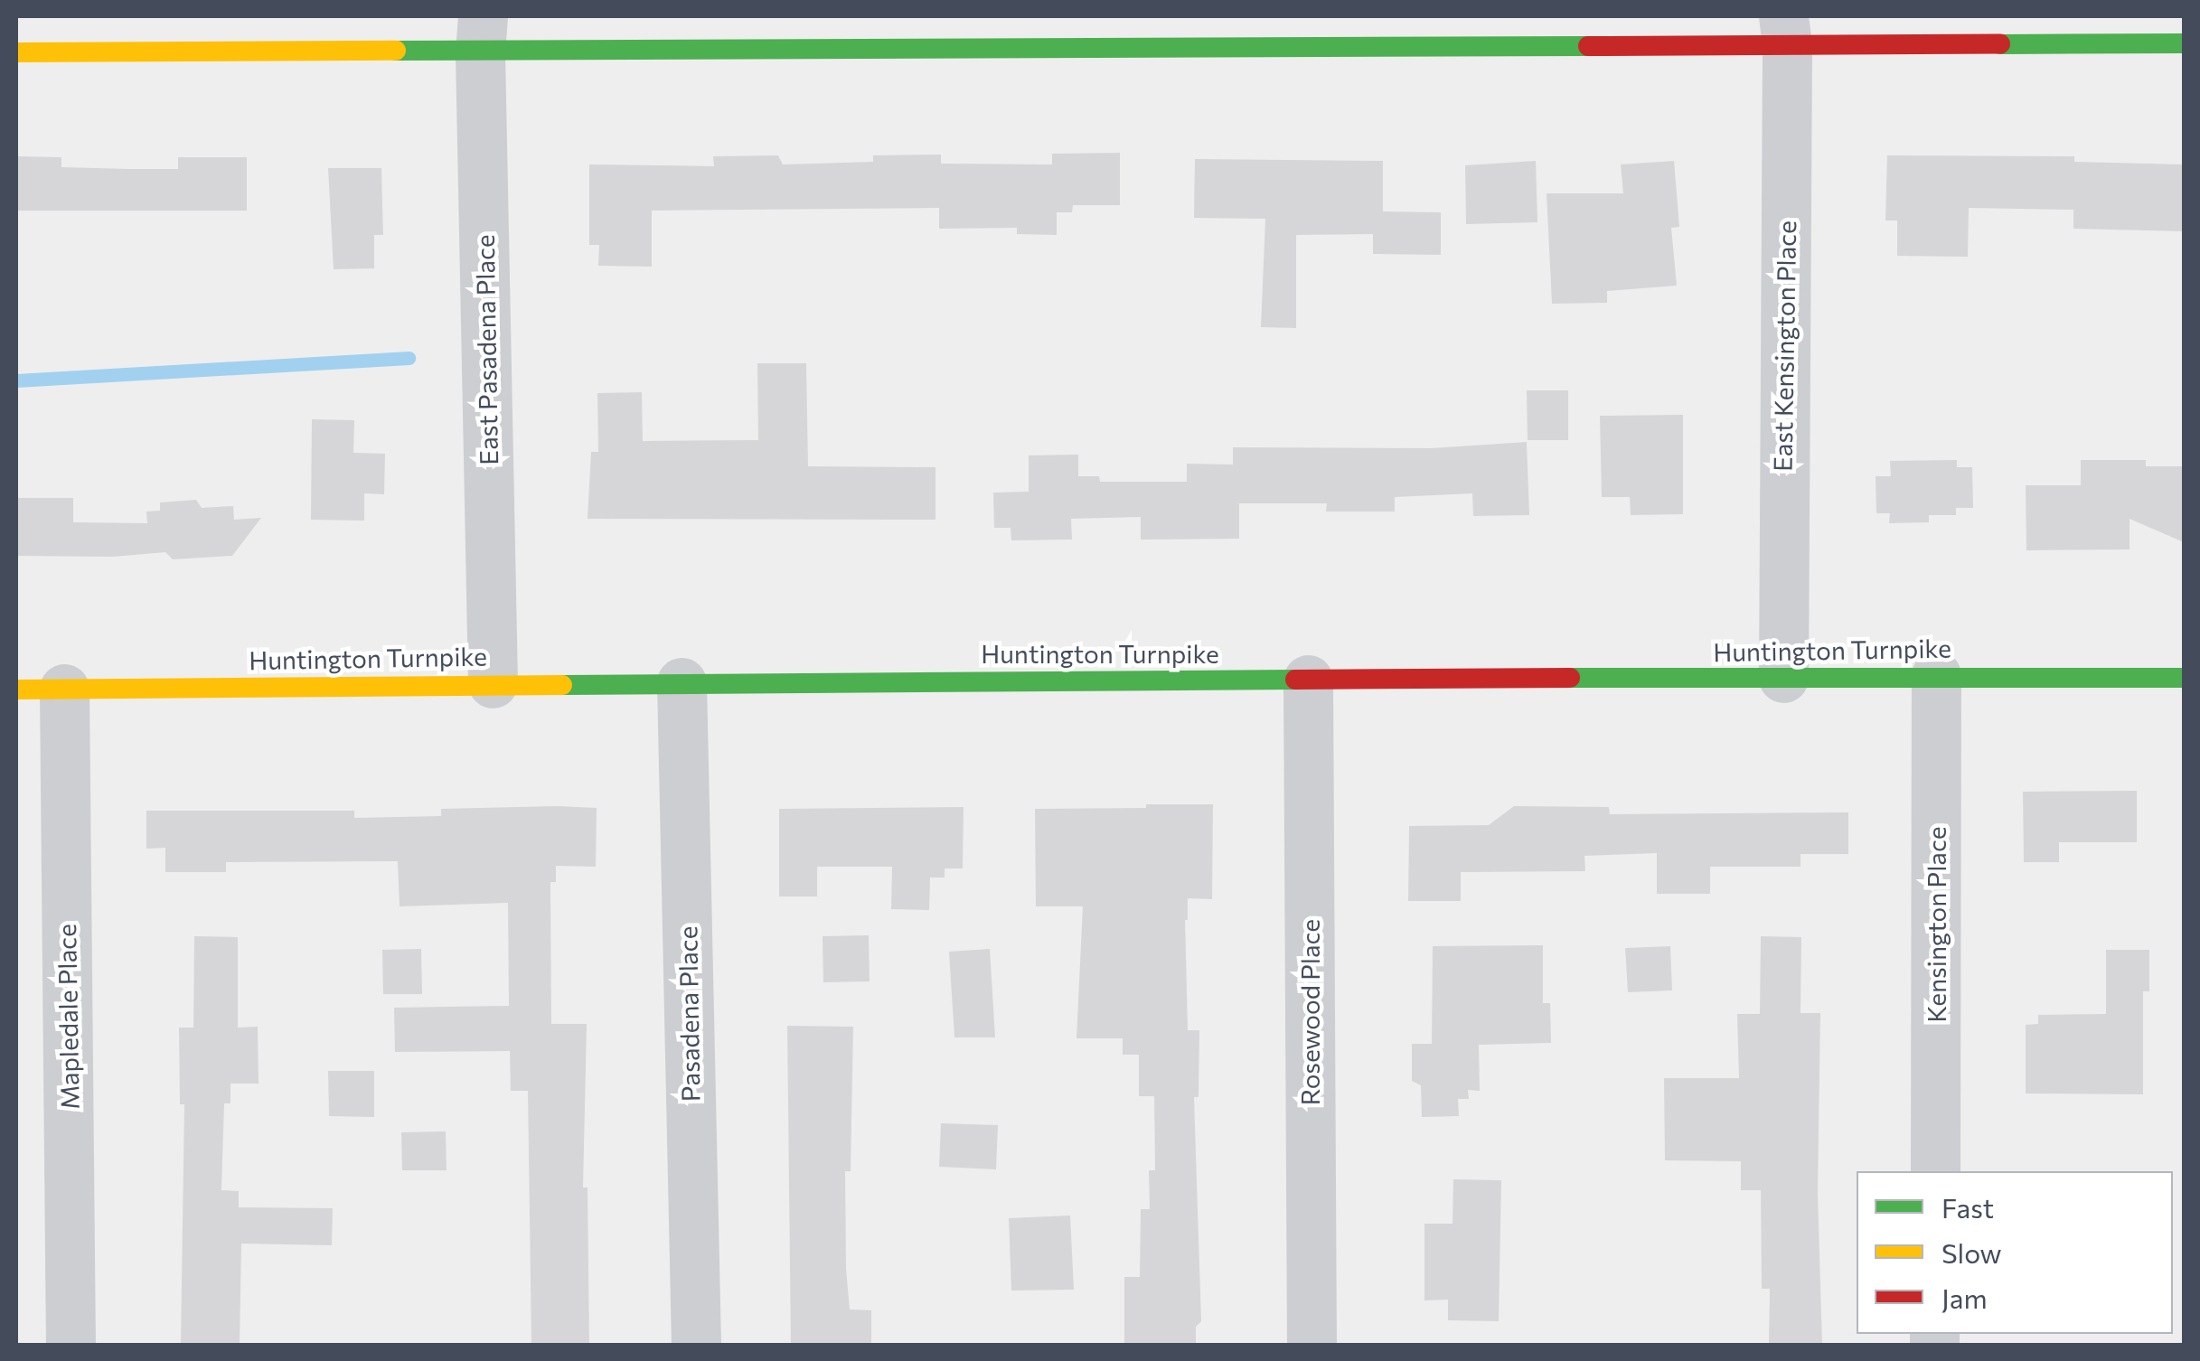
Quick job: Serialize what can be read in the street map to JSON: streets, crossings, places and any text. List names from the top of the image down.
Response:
{
  "streets": {
    "main road": ["Huntington Turnpike"],
    "street": [
      "East Kensington Place",
      "East Pasadena Place",
      "Kensington Place",
      "Rosewood Place",
      "Pasadena Place",
      "Mapledale Place"
    ]
  },
  "crossings": [
    ["East Kensington Place", "Huntington Turnpike"],
    ["East Pasadena Place", "Huntington Turnpike"],
    ["Huntington Turnpike", "Kensington Place"],
    ["Huntington Turnpike", "Rosewood Place"],
    ["Huntington Turnpike", "Pasadena Place"],
    ["Huntington Turnpike", "Mapledale Place"]
  ],
  "legend": ["Fast", "Slow", "Jam"]
}
